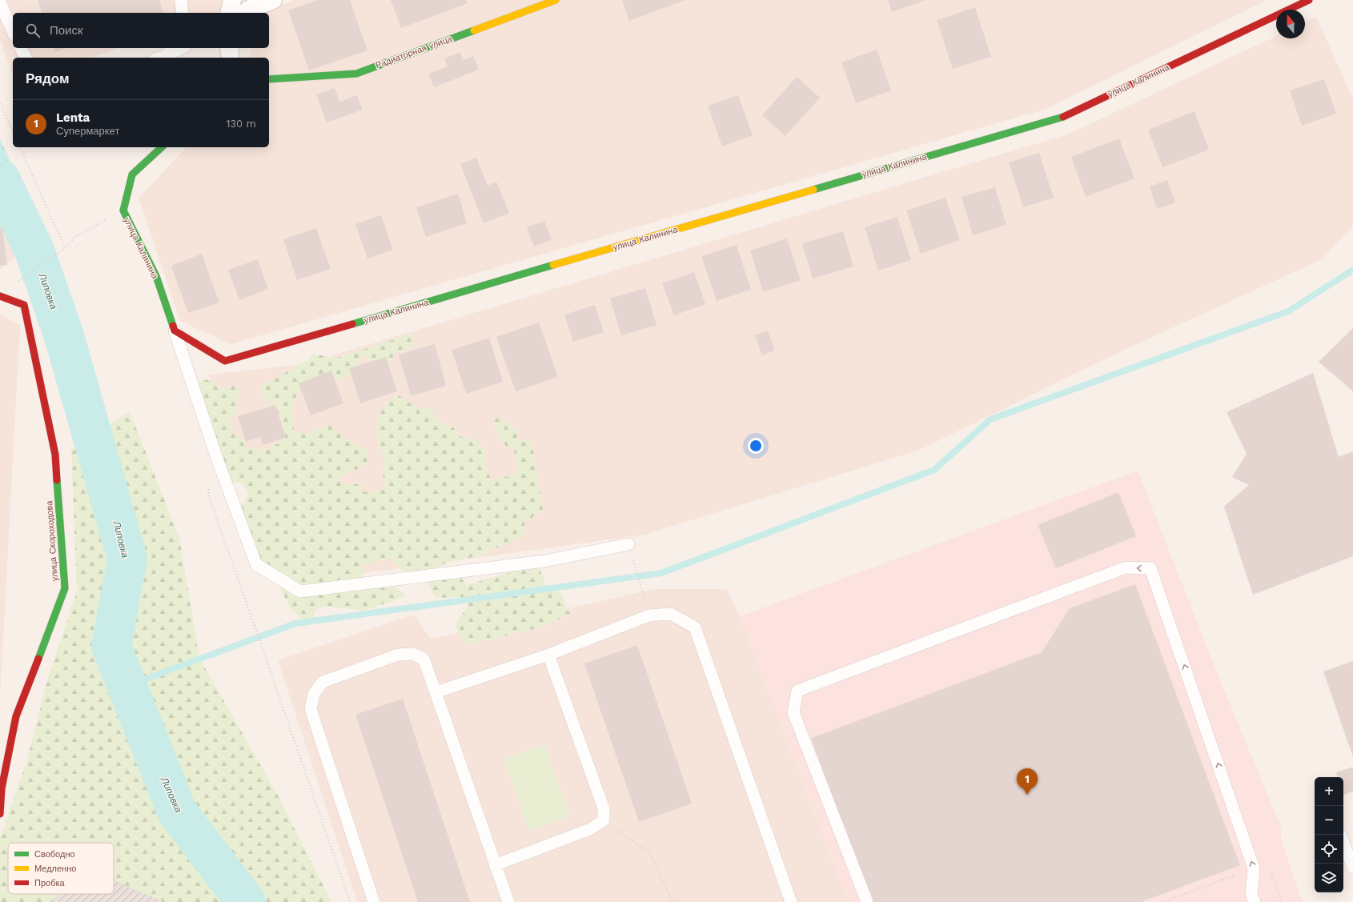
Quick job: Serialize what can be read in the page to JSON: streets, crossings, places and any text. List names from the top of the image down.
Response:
{
  "streets": {
    "street": ["Радиаторная улица", "улица Калинина", "улица Скороходова"]
  },
  "water": ["Липовка"],
  "legend": ["Свободно", "Медленно", "Пробка"],
  "north": "top",
  "page": {
    "search": "Поиск",
    "heading": "Рядом",
    "list": [
      {
        "mark": "1",
        "name": "Lenta",
        "note": "Супермаркет",
        "value": "130 m"
      }
    ],
    "pins": "1",
    "map_buttons": ["+", "−"]
  }
}
